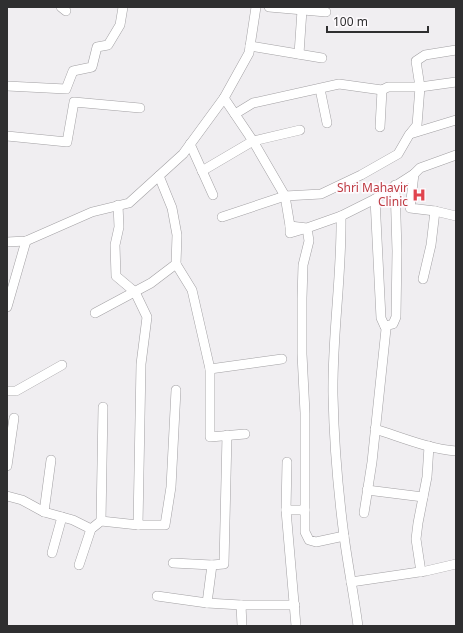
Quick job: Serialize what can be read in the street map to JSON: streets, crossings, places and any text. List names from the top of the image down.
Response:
{
  "places": {
    "hospital": ["Shri Mahavir Clinic"]
  },
  "scale_bar": "100 m"
}
